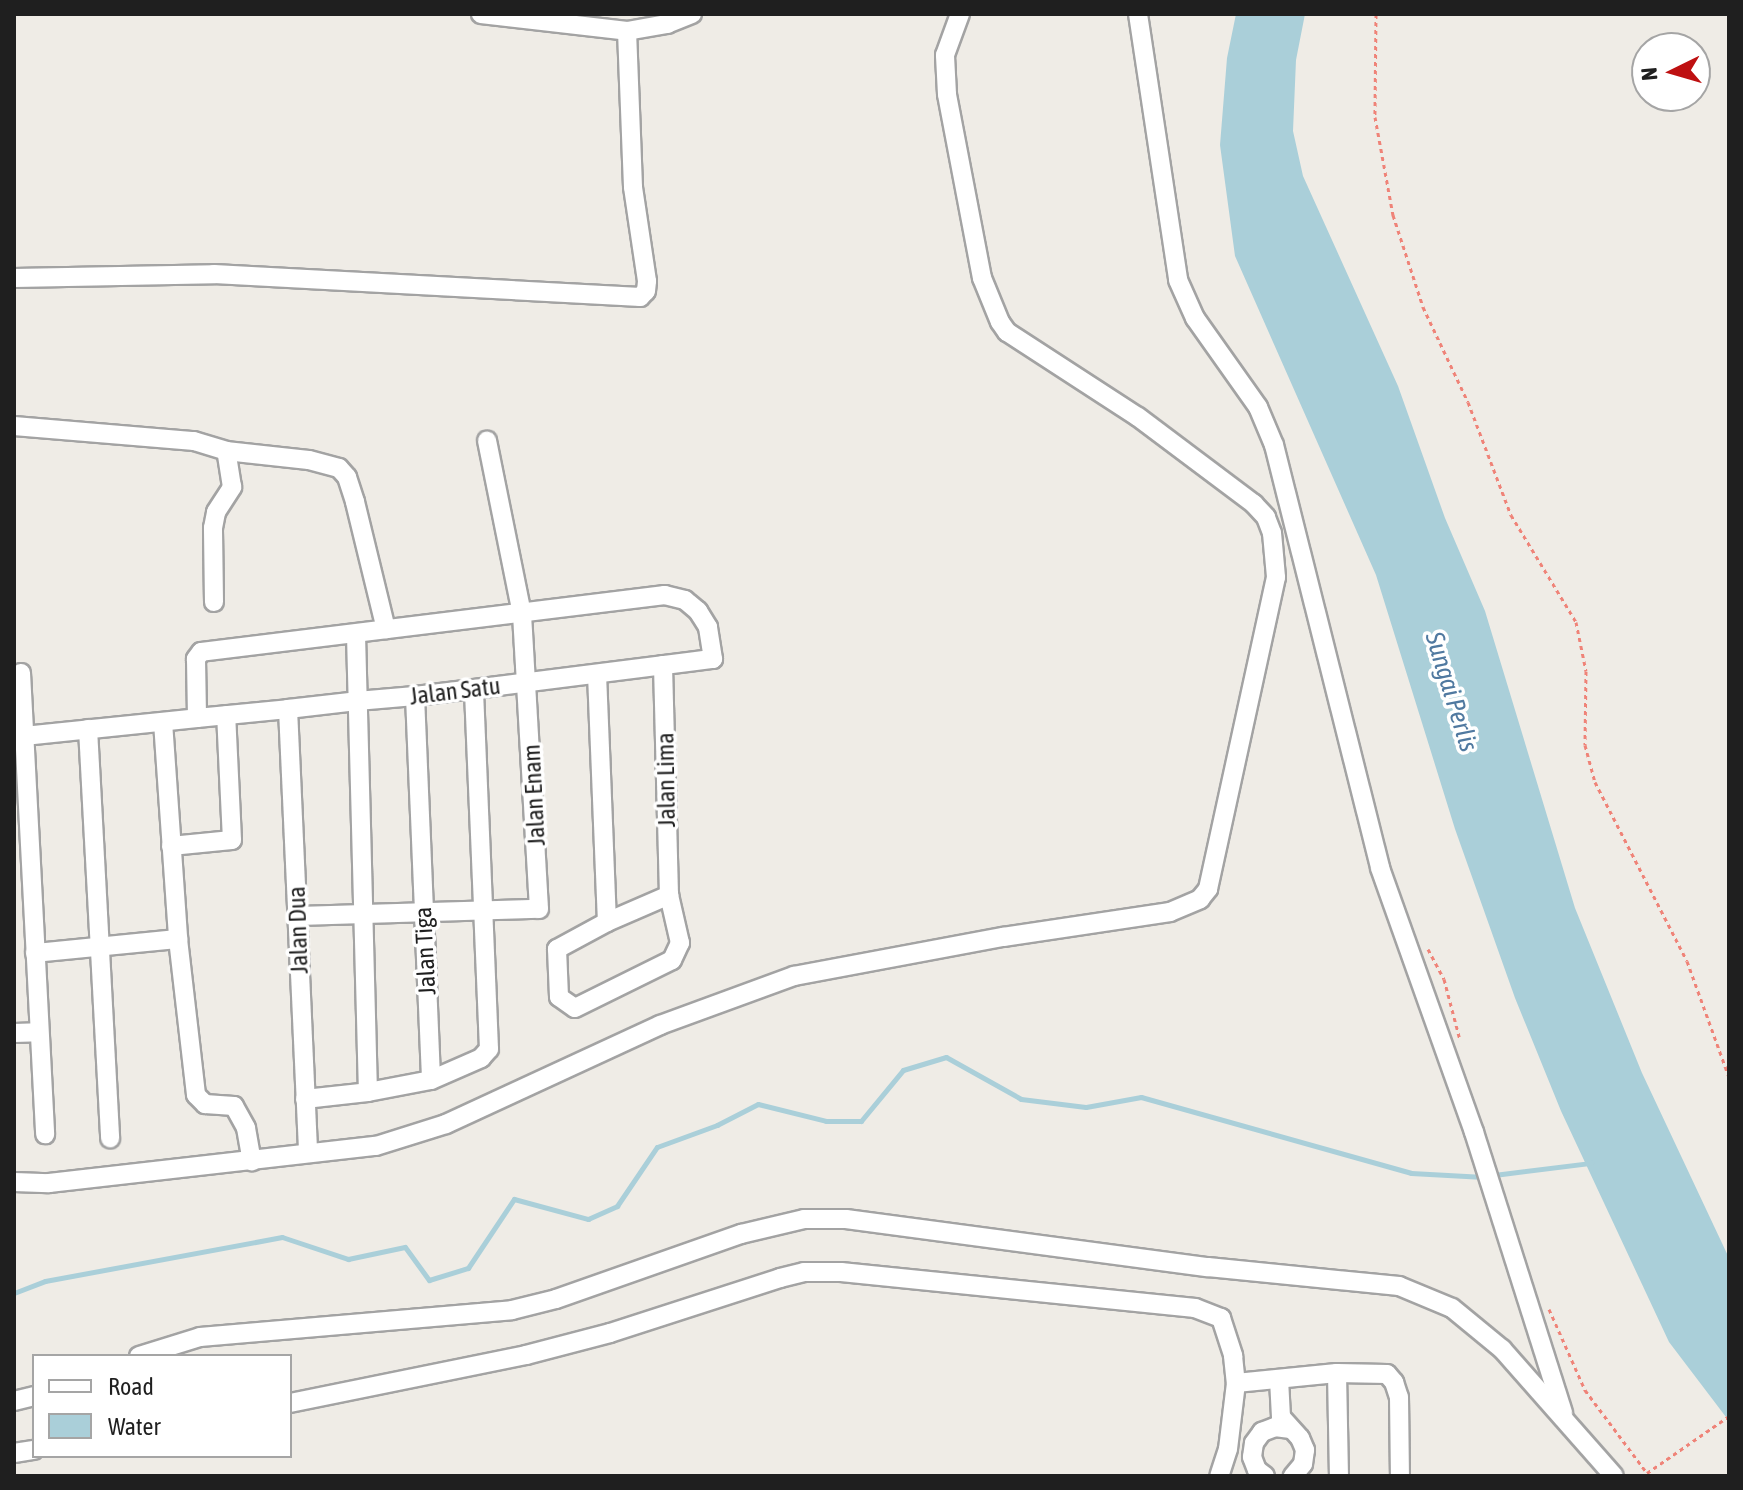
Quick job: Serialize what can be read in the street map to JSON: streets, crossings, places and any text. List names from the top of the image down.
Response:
{
  "streets": {
    "street": [
      "Jalan Satu",
      "Jalan Lima",
      "Jalan Enam",
      "Jalan Dua",
      "Jalan Tiga"
    ]
  },
  "crossings": [
    ["Jalan Satu", "Jalan Lima"],
    ["Jalan Satu", "Jalan Enam"],
    ["Jalan Satu", "Jalan Dua"],
    ["Jalan Satu", "Jalan Tiga"]
  ],
  "water": ["Sungai Perlis"],
  "legend": ["Road", "Water"],
  "north": "left"
}
